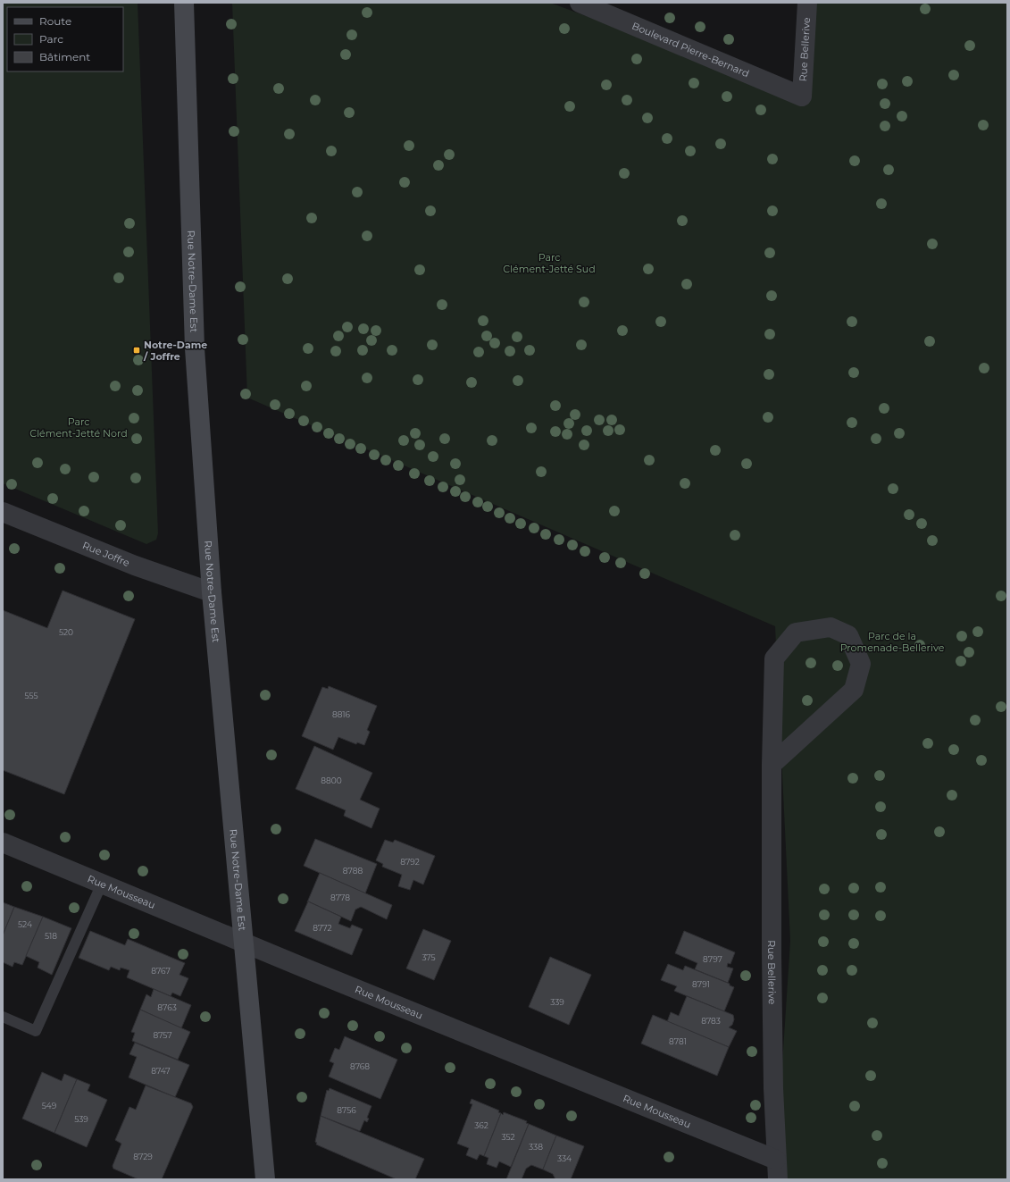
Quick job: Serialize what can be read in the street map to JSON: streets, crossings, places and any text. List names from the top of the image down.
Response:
{
  "streets": {
    "main road": ["Rue Notre-Dame Est"],
    "street": [
      "Boulevard Pierre-Bernard",
      "Rue Bellerive",
      "Rue Joffre",
      "Rue Mousseau"
    ]
  },
  "crossings": [
    ["Boulevard Pierre-Bernard", "Rue Bellerive"],
    ["Rue Bellerive", "Rue Mousseau"],
    ["Rue Notre-Dame Est", "Rue Joffre"],
    ["Rue Notre-Dame Est", "Rue Mousseau"]
  ],
  "parks": ["Parc Clément-Jetté Sud", "Parc Clément-Jetté Nord", "Parc de la Promenade-Bellerive"],
  "places": {
    "transit": ["Notre-Dame / Joffre"]
  },
  "house_numbers": [
    "520",
    "555",
    "8816",
    "8800",
    "8792",
    "8788",
    "8778",
    "524",
    "8772",
    "518",
    "375",
    "8797",
    "8767",
    "8791",
    "339",
    "8763",
    "8783",
    "8757",
    "8781",
    "8768",
    "8747",
    "549",
    "8756",
    "539",
    "362",
    "352",
    "338",
    "8729",
    "334"
  ],
  "legend": ["Route", "Parc", "Bâtiment"]
}
